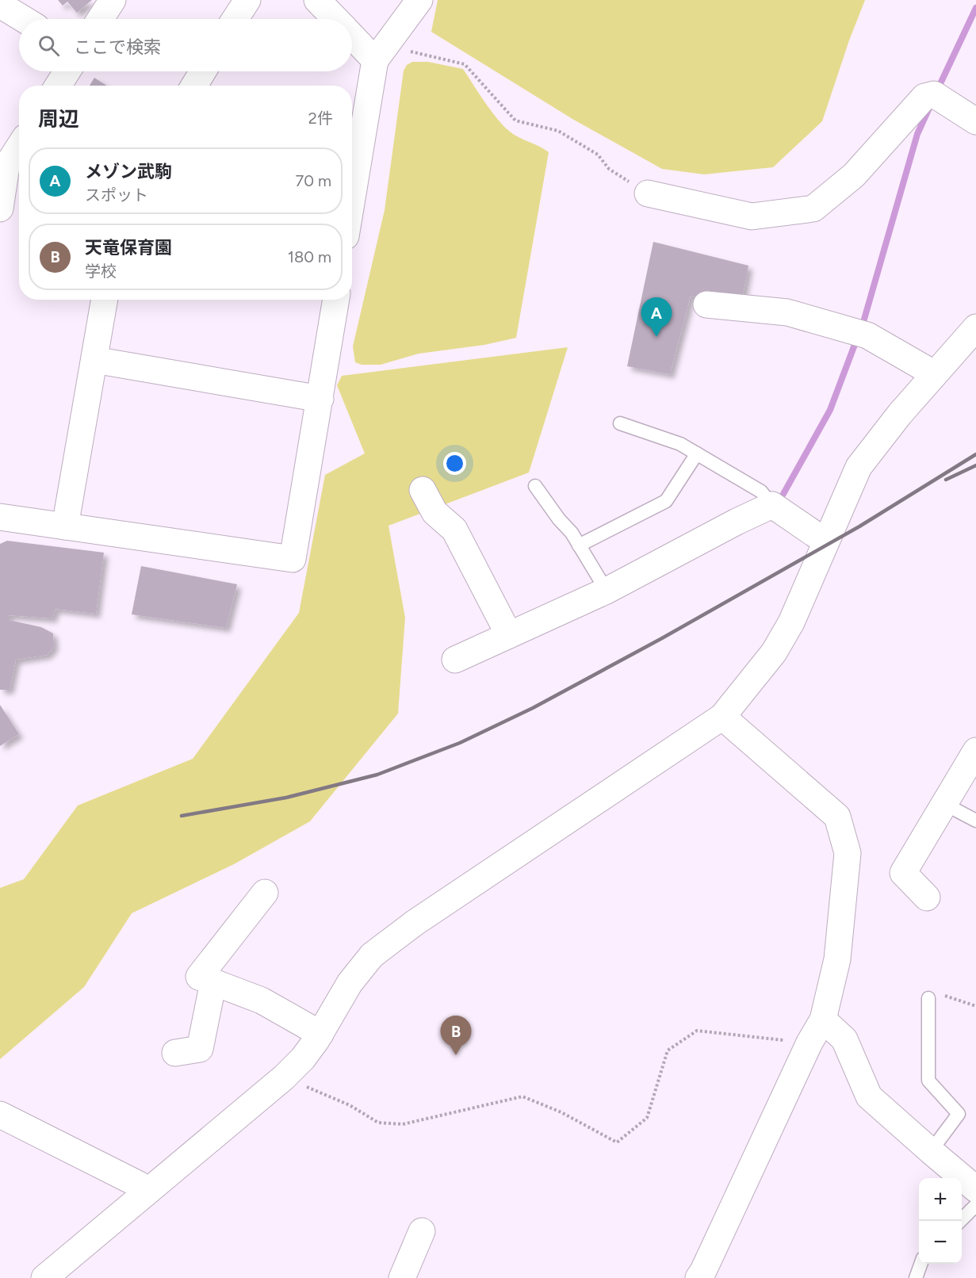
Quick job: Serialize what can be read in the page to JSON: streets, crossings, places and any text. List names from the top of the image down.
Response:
{
  "page": {
    "search": "ここで検索",
    "heading": ["周辺", "2件"],
    "list": [
      {
        "mark": "A",
        "name": "メゾン武駒",
        "note": "スポット",
        "value": "70 m"
      },
      {
        "mark": "B",
        "name": "天竜保育園",
        "note": "学校",
        "value": "180 m"
      }
    ],
    "pins": ["A", "B"],
    "map_buttons": ["+", "−"]
  }
}
